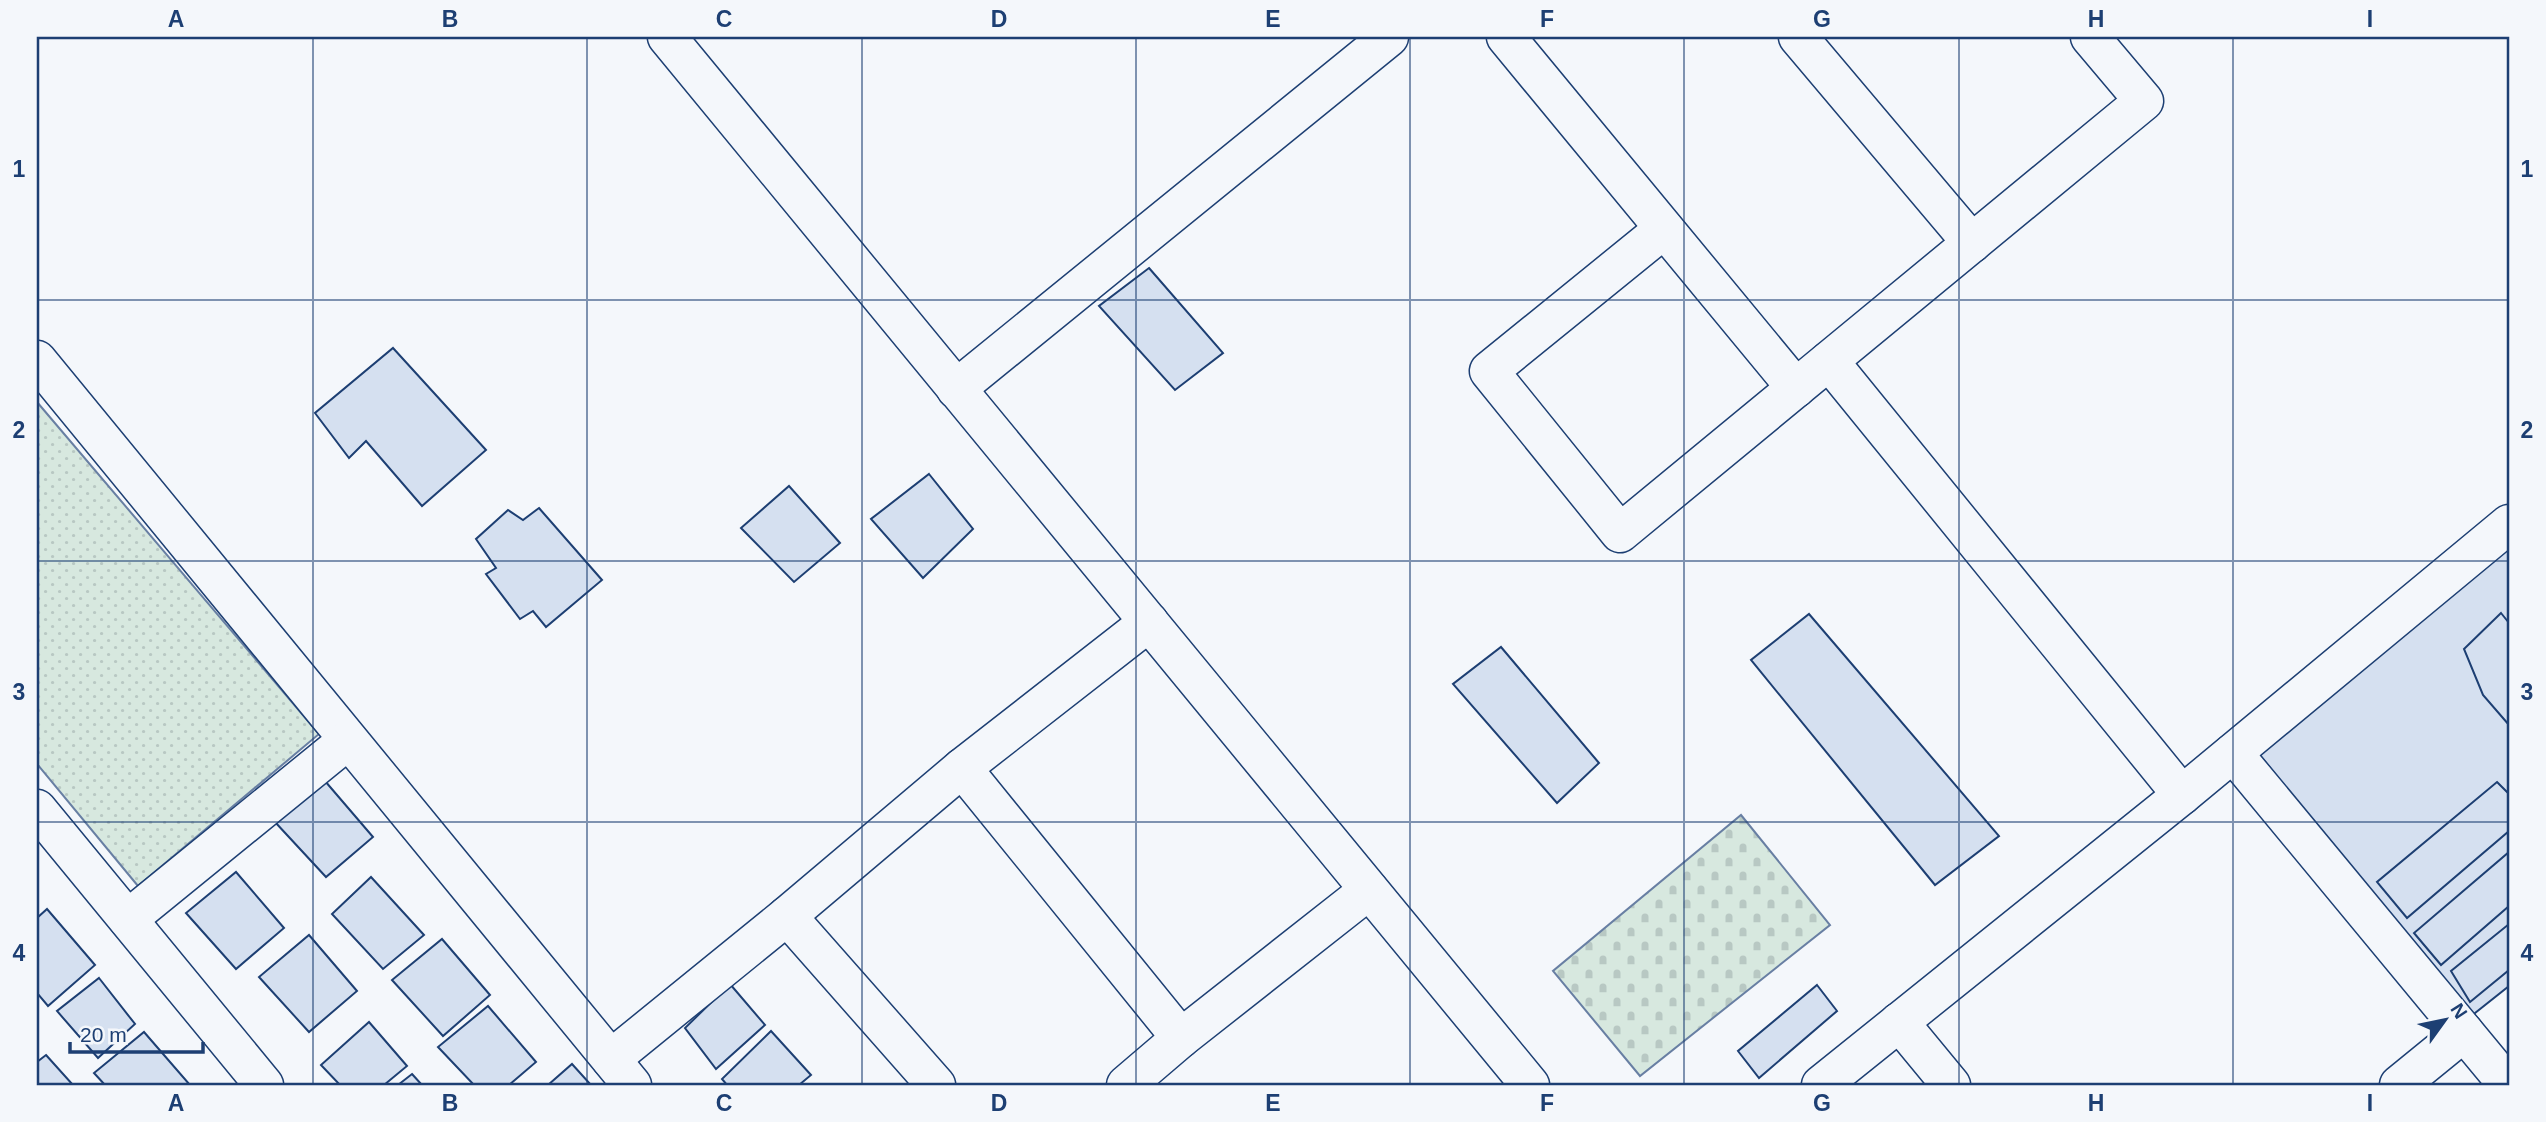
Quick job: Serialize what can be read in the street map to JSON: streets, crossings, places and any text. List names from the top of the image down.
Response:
{
  "scale_bar": "20 m",
  "north": "top right",
  "grid": {
    "columns": [
      "A",
      "B",
      "C",
      "D",
      "E",
      "F",
      "G",
      "H",
      "I"
    ],
    "rows": [
      "1",
      "2",
      "3",
      "4"
    ]
  }
}
